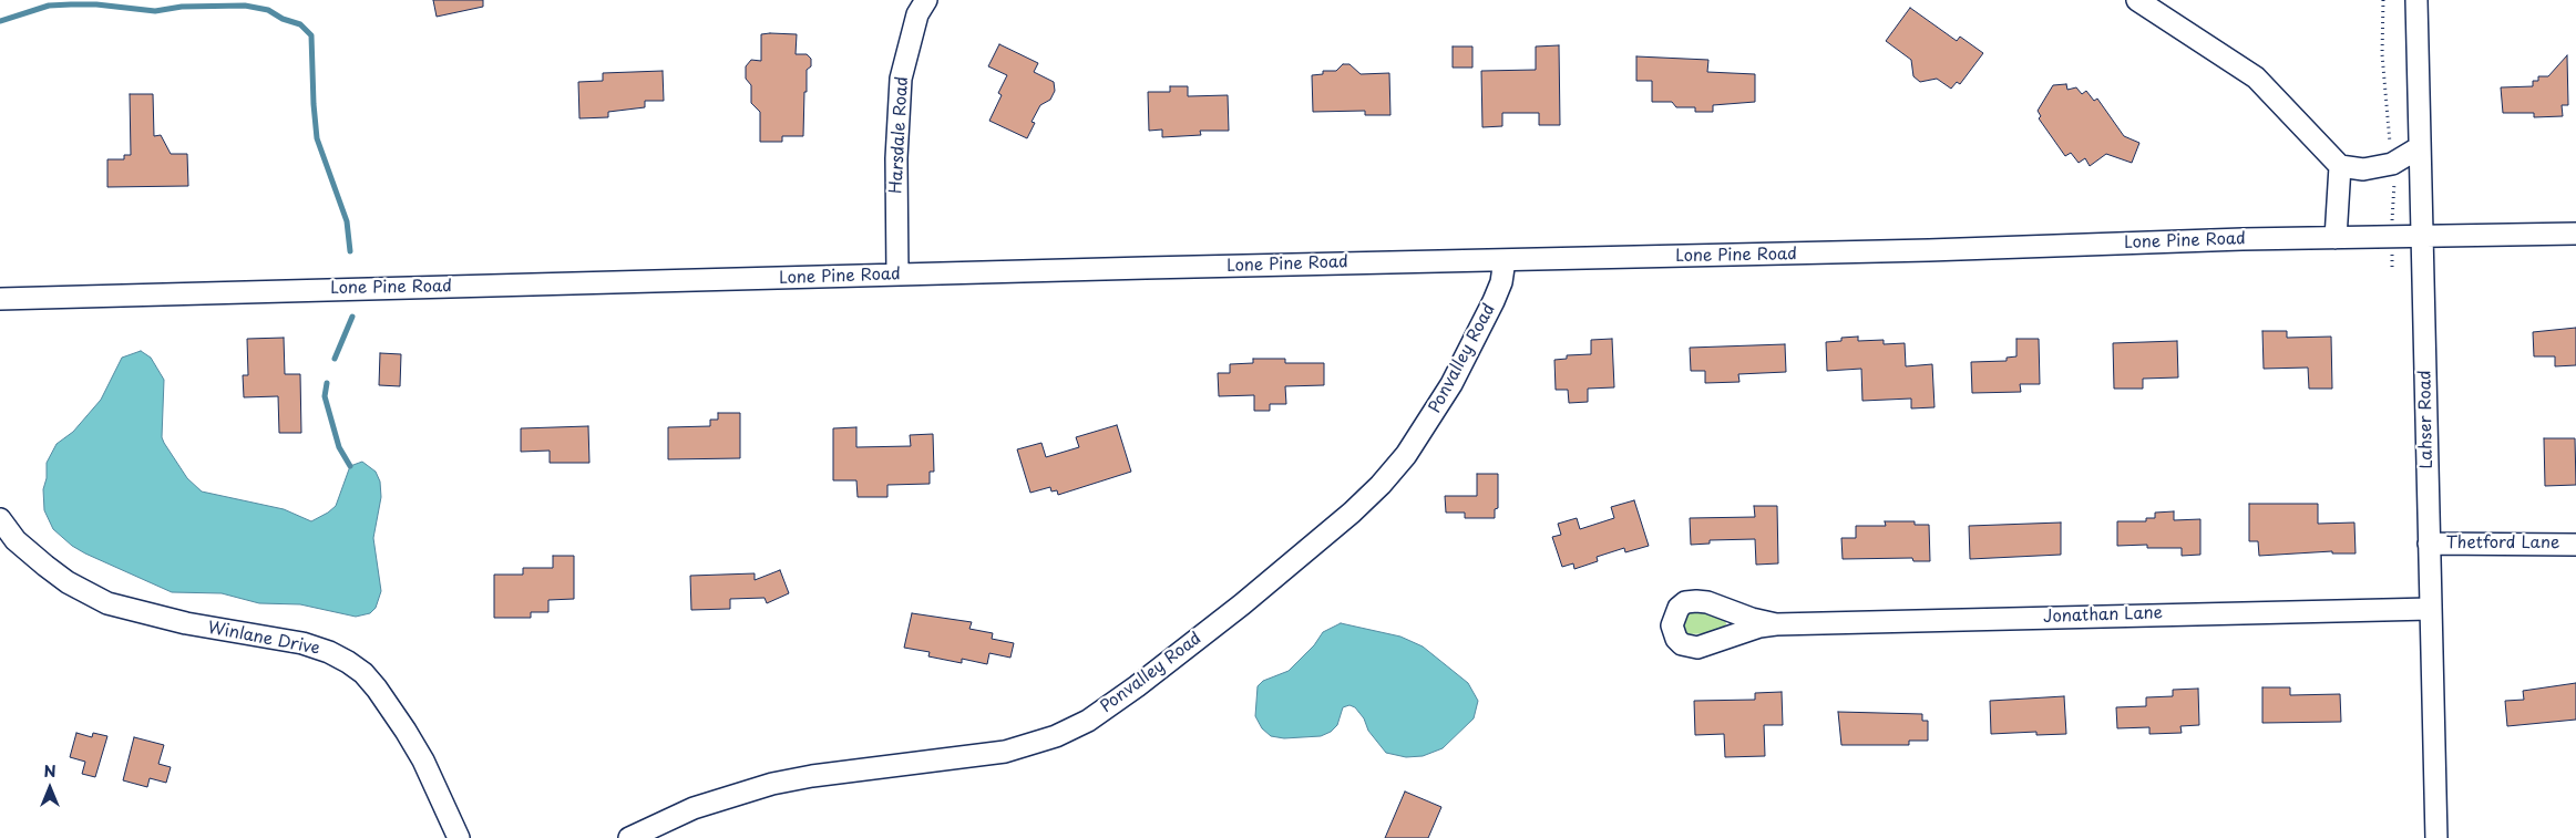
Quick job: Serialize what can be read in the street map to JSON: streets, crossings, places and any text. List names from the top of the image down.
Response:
{
  "streets": {
    "street": [
      "Harsdale Road",
      "Lone Pine Road",
      "Ponvalley Road",
      "Lahser Road",
      "Thetford Lane",
      "Jonathan Lane",
      "Winlane Drive"
    ]
  },
  "crossings": [
    ["Harsdale Road", "Lone Pine Road"],
    ["Lone Pine Road", "Ponvalley Road"],
    ["Lone Pine Road", "Lahser Road"],
    ["Lahser Road", "Thetford Lane"],
    ["Lahser Road", "Jonathan Lane"]
  ],
  "north": "top"
}
